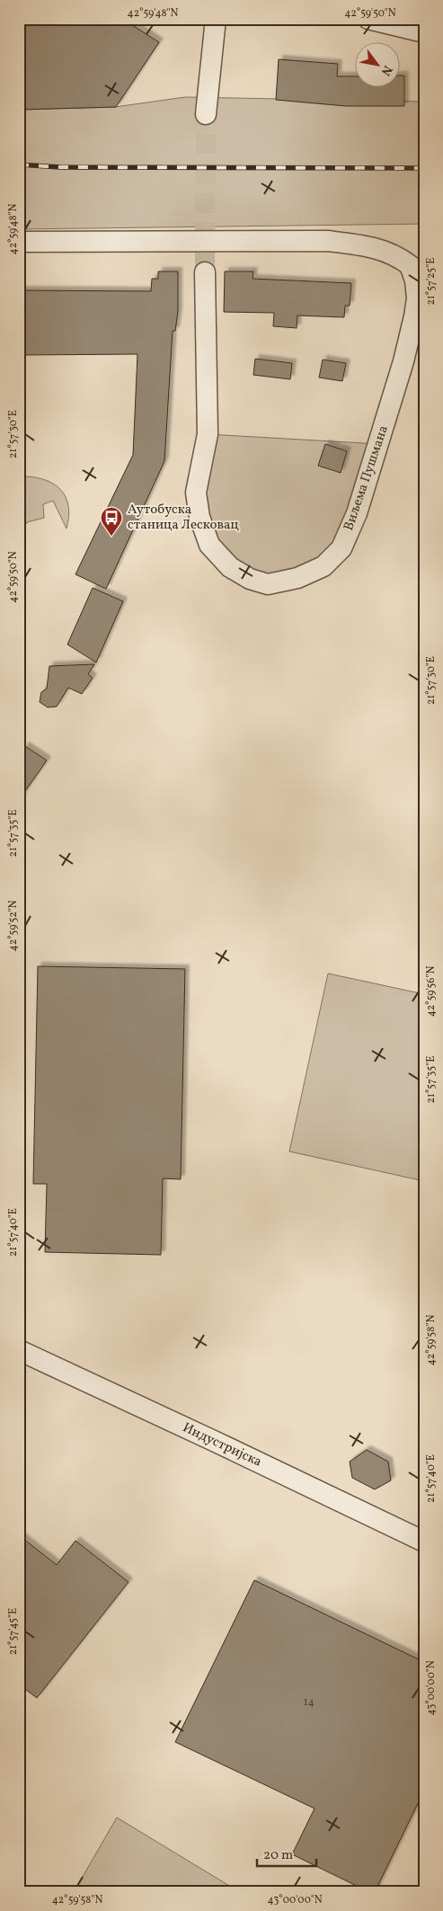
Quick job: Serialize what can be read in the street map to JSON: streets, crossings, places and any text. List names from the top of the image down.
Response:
{
  "streets": {
    "street": ["Виљема Пушмана", "Индустријска"]
  },
  "places": {
    "bus stop": ["Аутобуска станица Лесковац"]
  },
  "house_numbers": ["14"],
  "scale_bar": "20 m",
  "north": "bottom right",
  "coordinates": [
    "42°59'48\"N",
    "42°59'50\"N",
    "21°57'25\"E",
    "21°57'30\"E",
    "21°57'35\"E",
    "42°59'52\"N",
    "42°59'56\"N",
    "21°57'40\"E",
    "42°59'58\"N",
    "21°57'45\"E",
    "43°00'00\"N"
  ]
}
